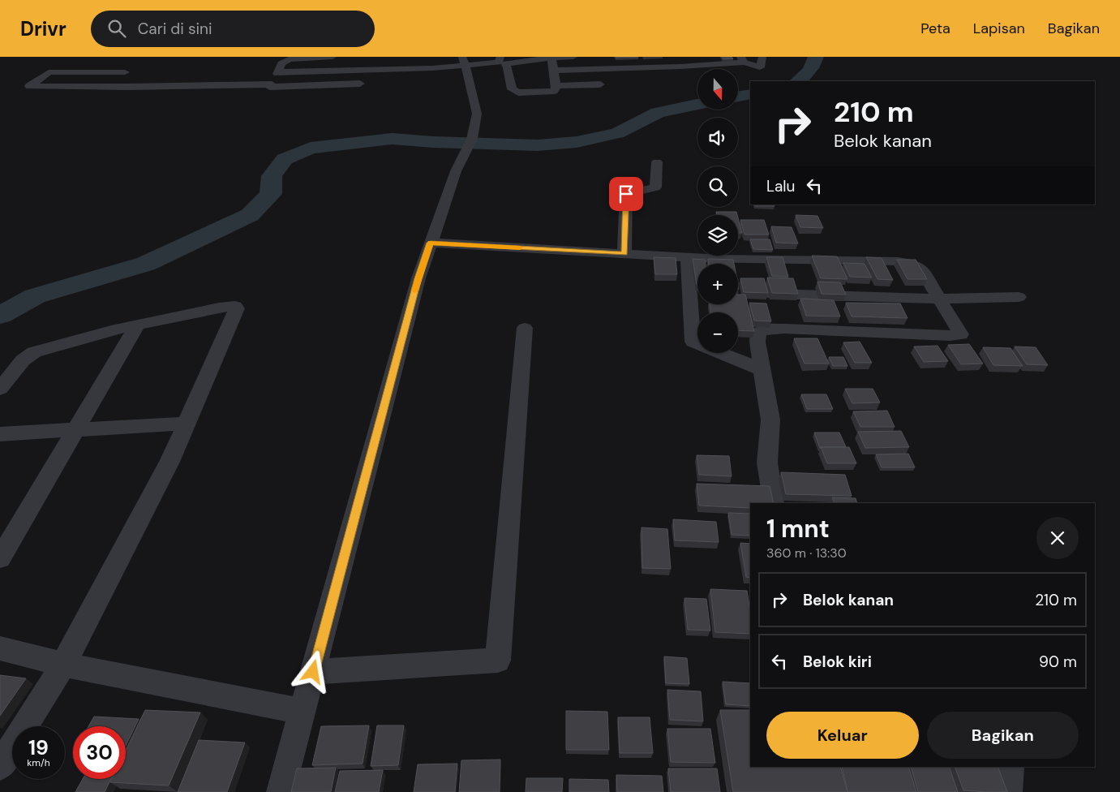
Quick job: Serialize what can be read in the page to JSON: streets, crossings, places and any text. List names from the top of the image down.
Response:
{
  "north": "bottom",
  "page": {
    "header": "Drivr",
    "search": "Cari di sini",
    "nav": ["Peta", "Lapisan", "Bagikan"],
    "map_buttons": ["+", "−"],
    "turn": ["210 m", "Belok kanan"],
    "then": "Lalu",
    "heading": ["1 mnt", "360 m · 13:30"],
    "list": [
      {
        "name": "Belok kanan",
        "value": "210 m"
      },
      {
        "name": "Belok kiri",
        "value": "90 m"
      }
    ],
    "buttons": ["Keluar", "Bagikan"],
    "speed": "19 km/h",
    "limit": "30"
  }
}
